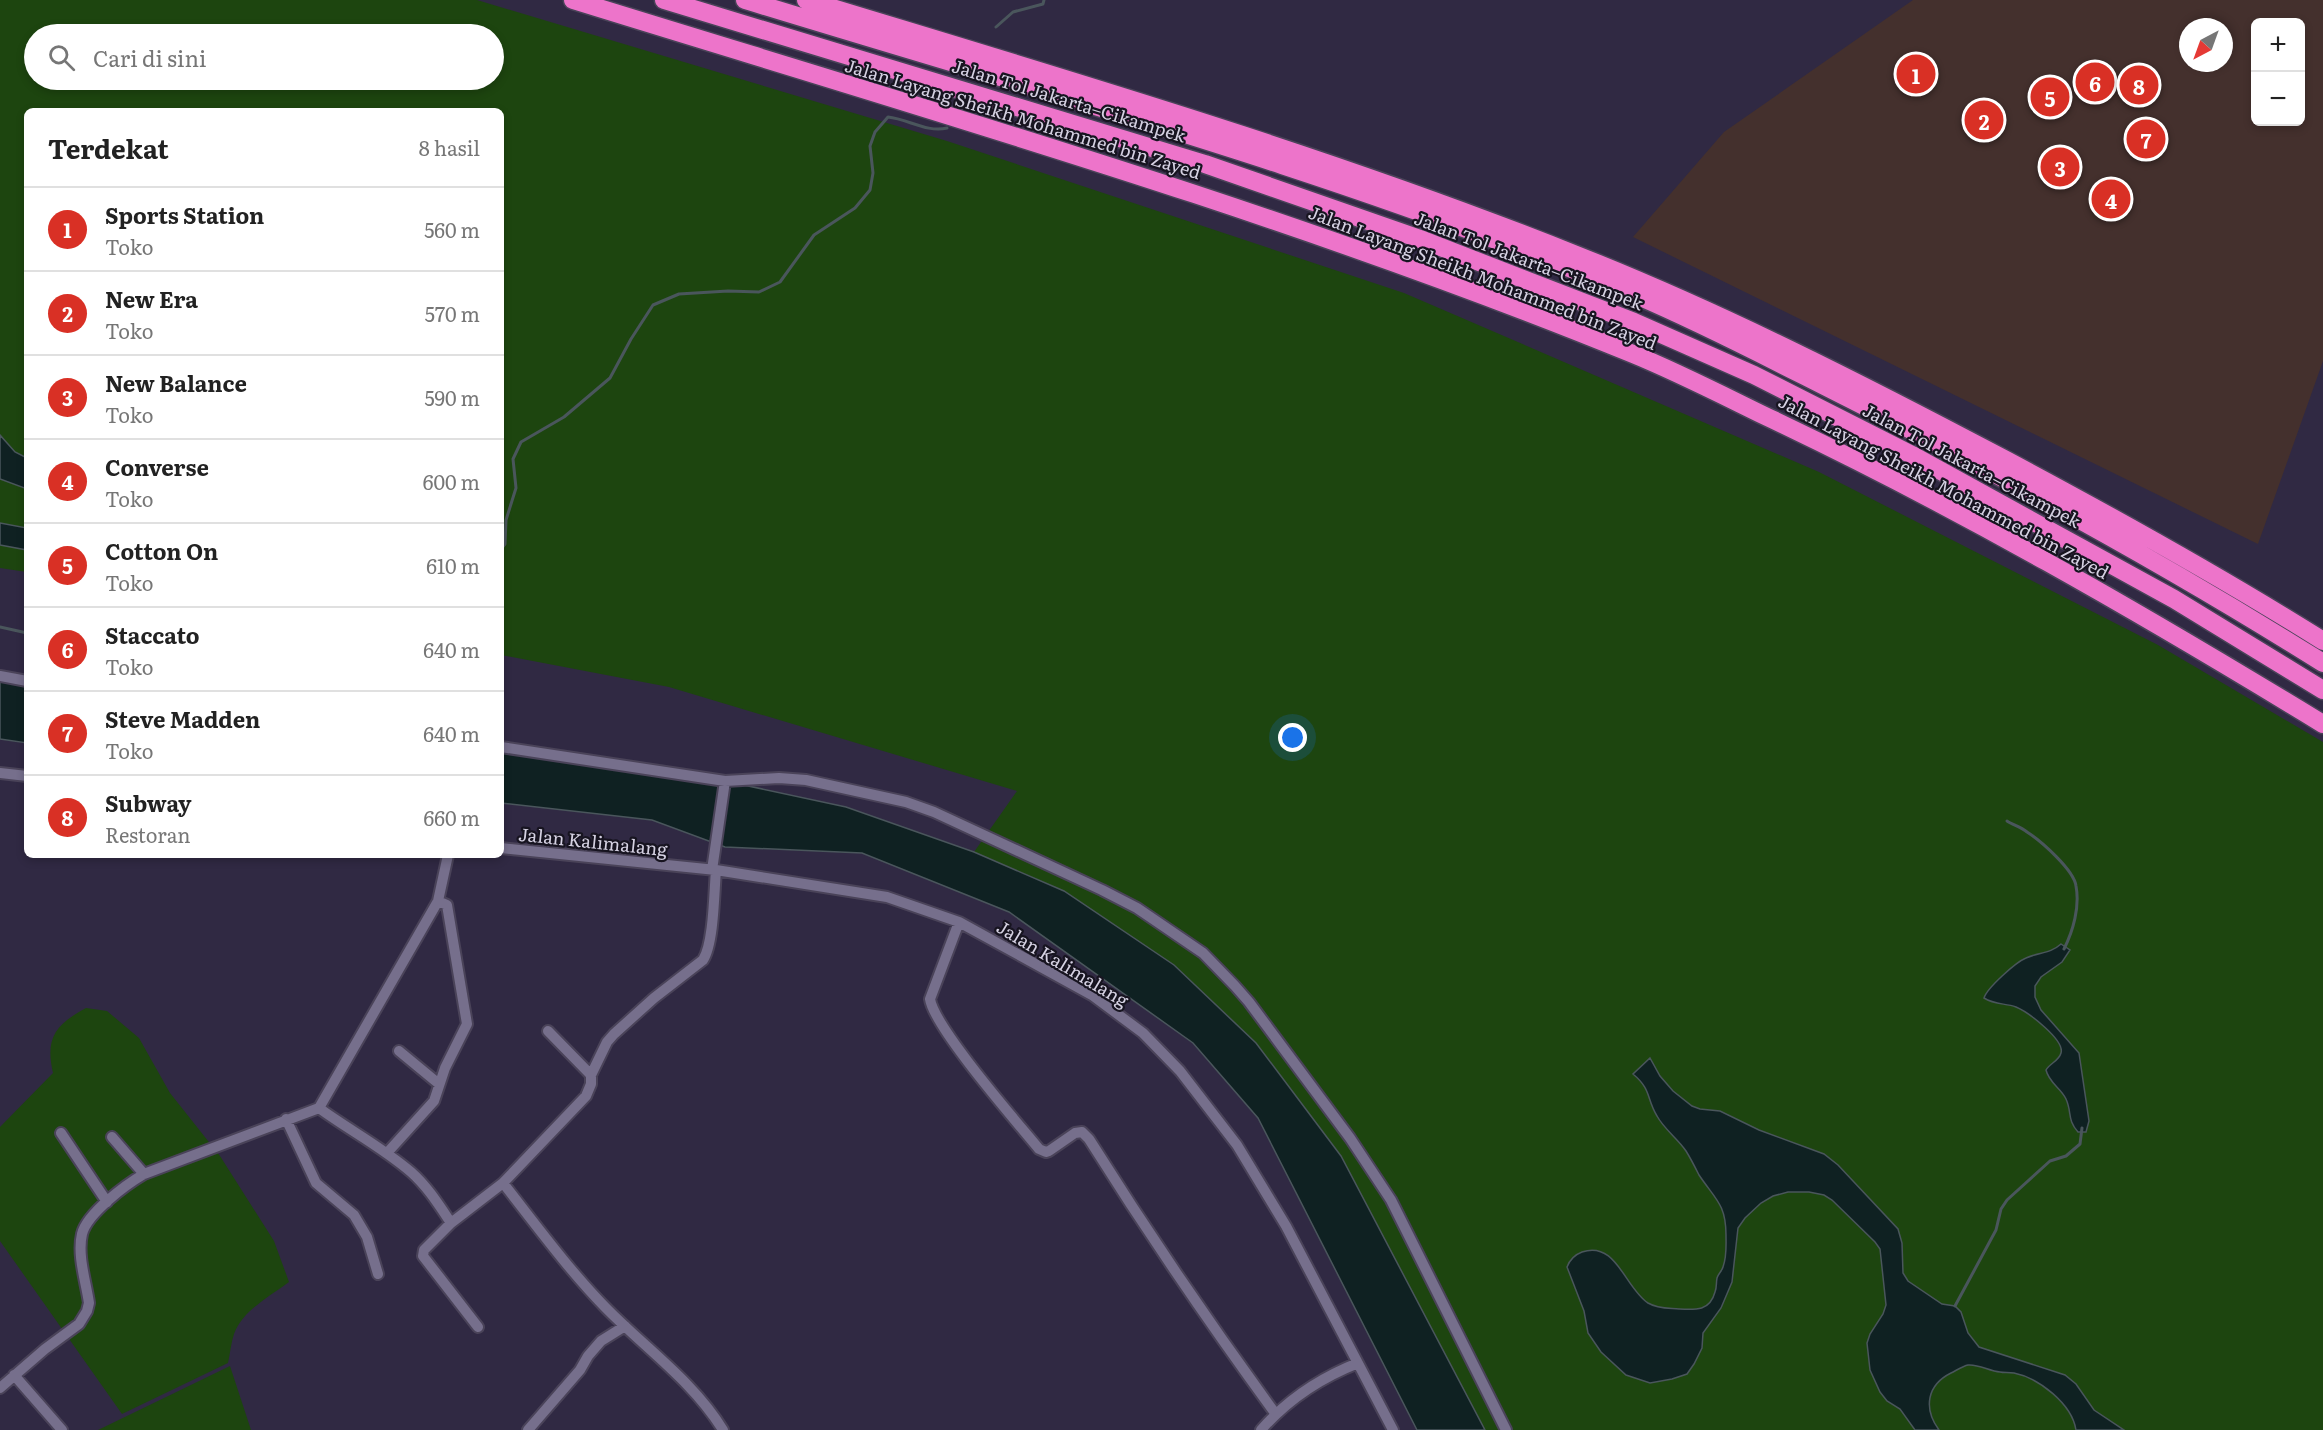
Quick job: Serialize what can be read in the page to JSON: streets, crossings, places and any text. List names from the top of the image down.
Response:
{
  "streets": {
    "highway": ["Jalan Tol Jakarta–Cikampek", "Jalan Layang Sheikh Mohammed bin Zayed"],
    "street": ["Jalan Kalimalang"]
  },
  "north": "bottom left",
  "page": {
    "map_buttons": ["+", "−"],
    "search": "Cari di sini",
    "pins": [
      "1",
      "6",
      "8",
      "5",
      "2",
      "7",
      "3",
      "4"
    ],
    "heading": ["Terdekat", "8 hasil"],
    "list": [
      {
        "mark": "1",
        "name": "Sports Station",
        "note": "Toko",
        "value": "560 m"
      },
      {
        "mark": "2",
        "name": "New Era",
        "note": "Toko",
        "value": "570 m"
      },
      {
        "mark": "3",
        "name": "New Balance",
        "note": "Toko",
        "value": "590 m"
      },
      {
        "mark": "4",
        "name": "Converse",
        "note": "Toko",
        "value": "600 m"
      },
      {
        "mark": "5",
        "name": "Cotton On",
        "note": "Toko",
        "value": "610 m"
      },
      {
        "mark": "6",
        "name": "Staccato",
        "note": "Toko",
        "value": "640 m"
      },
      {
        "mark": "7",
        "name": "Steve Madden",
        "note": "Toko",
        "value": "640 m"
      },
      {
        "mark": "8",
        "name": "Subway",
        "note": "Restoran",
        "value": "660 m"
      }
    ]
  }
}
